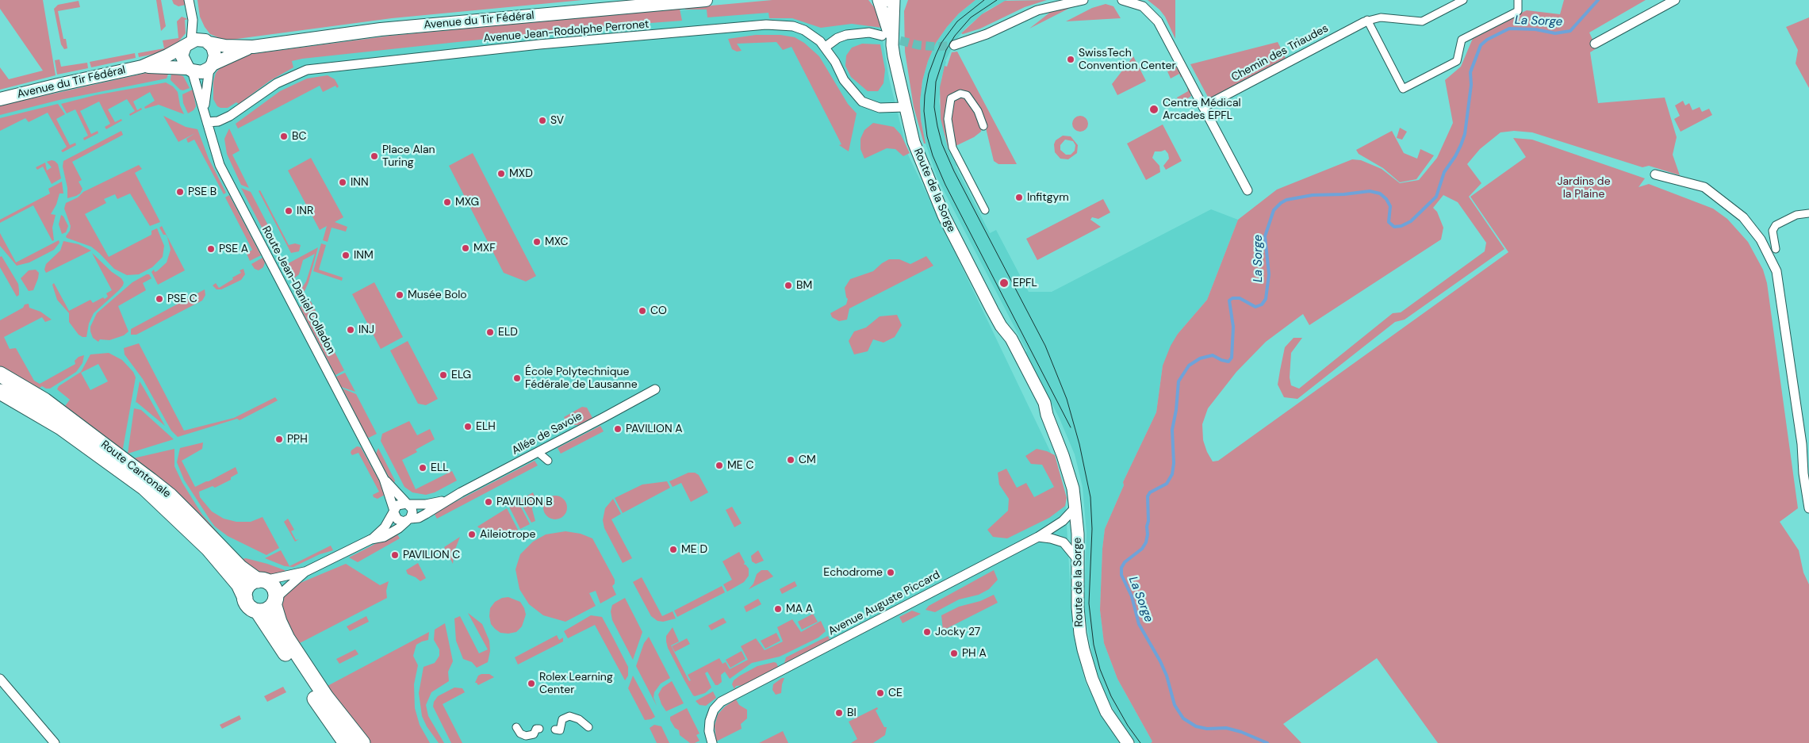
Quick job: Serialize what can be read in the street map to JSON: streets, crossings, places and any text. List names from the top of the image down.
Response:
{
  "streets": {
    "main road": ["Avenue du Tir Fédéral", "Route Cantonale"],
    "street": [
      "Avenue Jean-Rodolphe Perronet",
      "Chemin des Triaudes",
      "Route de la Sorge",
      "Route Jean-Daniel Colladon",
      "Allée de Savoie",
      "Avenue Auguste Piccard"
    ]
  },
  "crossings": [
    ["Avenue du Tir Fédéral", "Route Jean-Daniel Colladon"],
    ["Avenue Jean-Rodolphe Perronet", "Route de la Sorge"],
    ["Avenue Jean-Rodolphe Perronet", "Route Jean-Daniel Colladon"],
    ["Route de la Sorge", "Avenue Auguste Piccard"],
    ["Route Jean-Daniel Colladon", "Allée de Savoie"],
    ["Allée de Savoie", "Route Cantonale"]
  ],
  "water": ["La Sorge"],
  "parks": ["Jardins de la Plaine"],
  "places": [
    "SwissTech Convention Center",
    "Centre Médical Arcades EPFL",
    "SV",
    "BC",
    "Place Alan Turing",
    "MXD",
    "INN",
    "PSE B",
    "Infitgym",
    "MXG",
    "INR",
    "MXC",
    "MXF",
    "PSE A",
    "INM",
    "EPFL",
    "BM",
    "Musée Bolo",
    "PSE C",
    "CO",
    "INJ",
    "ELD",
    "ELG",
    "École Polytechnique Fédérale de Lausanne",
    "ELH",
    "PAVILION A",
    "PPH",
    "CM",
    "ME C",
    "ELL",
    "PAVILION B",
    "Aileiotrope",
    "ME D",
    "PAVILION C",
    "Echodrome",
    "MA A",
    "Jocky 27",
    "PH A",
    "Rolex Learning Center",
    "CE",
    "BI"
  ]
}
